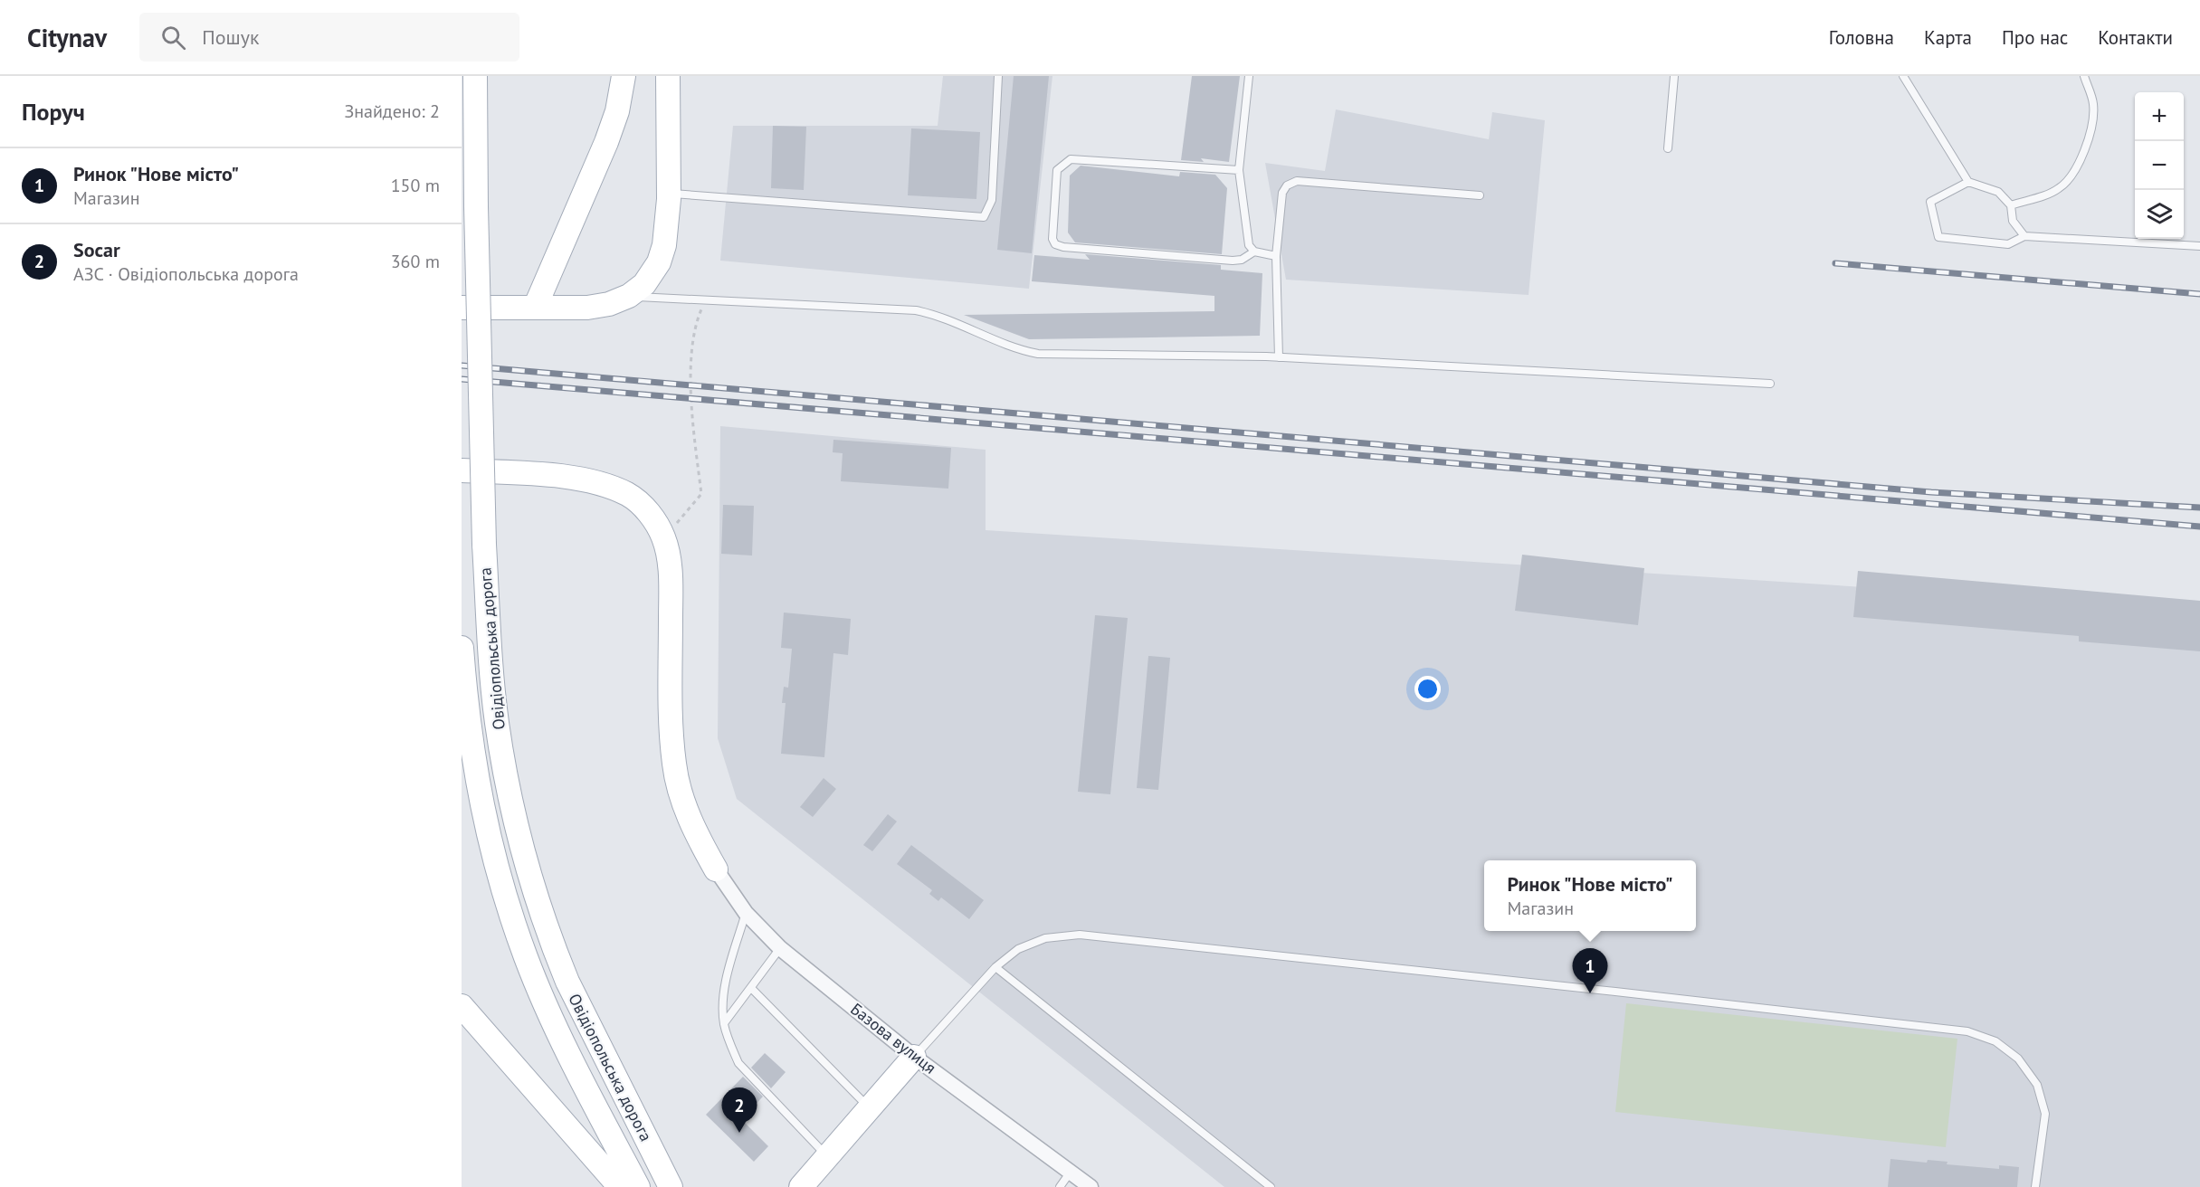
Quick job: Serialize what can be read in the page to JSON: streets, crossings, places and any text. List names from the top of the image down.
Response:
{
  "streets": {
    "main road": ["Овідіопольська дорога"],
    "street": ["Базова вулиця"]
  },
  "page": {
    "header": "Citynav",
    "search": "Пошук",
    "nav": [
      "Головна",
      "Карта",
      "Про нас",
      "Контакти"
    ],
    "heading": ["Поруч", "Знайдено: 2"],
    "map_buttons": ["+", "−"],
    "list": [
      {
        "mark": "1",
        "name": "Ринок \"Нове місто\"",
        "note": "Магазин",
        "value": "150 m"
      },
      {
        "mark": "2",
        "name": "Socar",
        "note": "АЗС · Овідіопольська дорога",
        "value": "360 m"
      }
    ],
    "popup": ["Ринок \"Нове місто\"", "Магазин"],
    "pins": ["1", "2"]
  }
}
